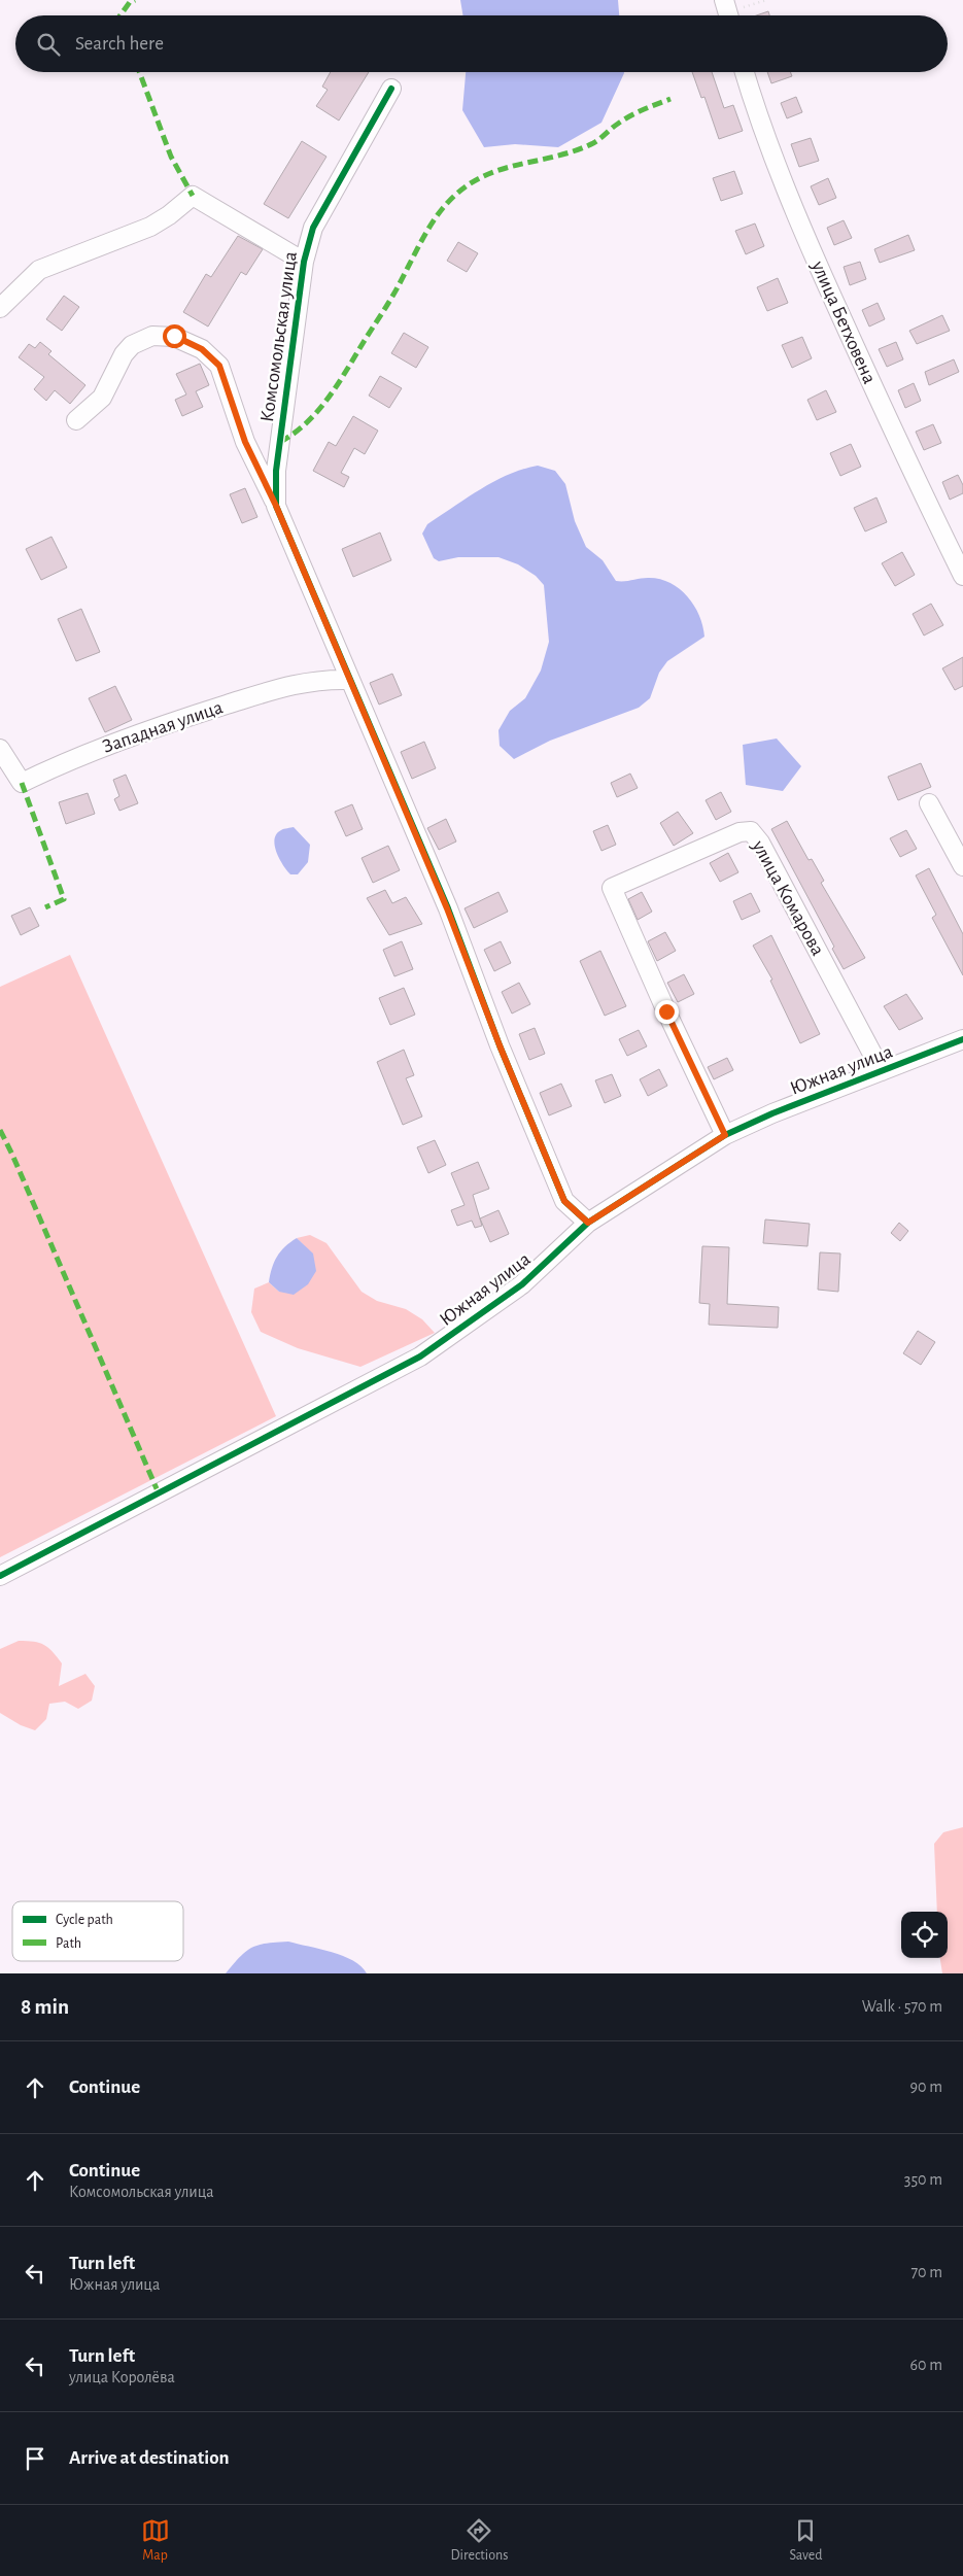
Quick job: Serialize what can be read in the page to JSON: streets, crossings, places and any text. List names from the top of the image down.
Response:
{
  "streets": {
    "street": [
      "улица Бетховена",
      "Комсомольская улица",
      "Западная улица",
      "улица Комарова",
      "Южная улица"
    ]
  },
  "crossings": [
    ["Комсомольская улица", "Западная улица"],
    ["Комсомольская улица", "Южная улица"],
    ["улица Комарова", "Южная улица"]
  ],
  "legend": ["Cycle path", "Path"],
  "page": {
    "search": "Search here",
    "heading": ["8 min", "Walk · 570 m"],
    "list": [
      ["Continue", "90 m"],
      ["Continue", "Комсомольская улица", "350 m"],
      ["Turn left", "Южная улица", "70 m"],
      ["Turn left", "улица Королёва", "60 m"],
      "Arrive at destination"
    ],
    "nav": ["Map", "Directions", "Saved"]
  }
}
